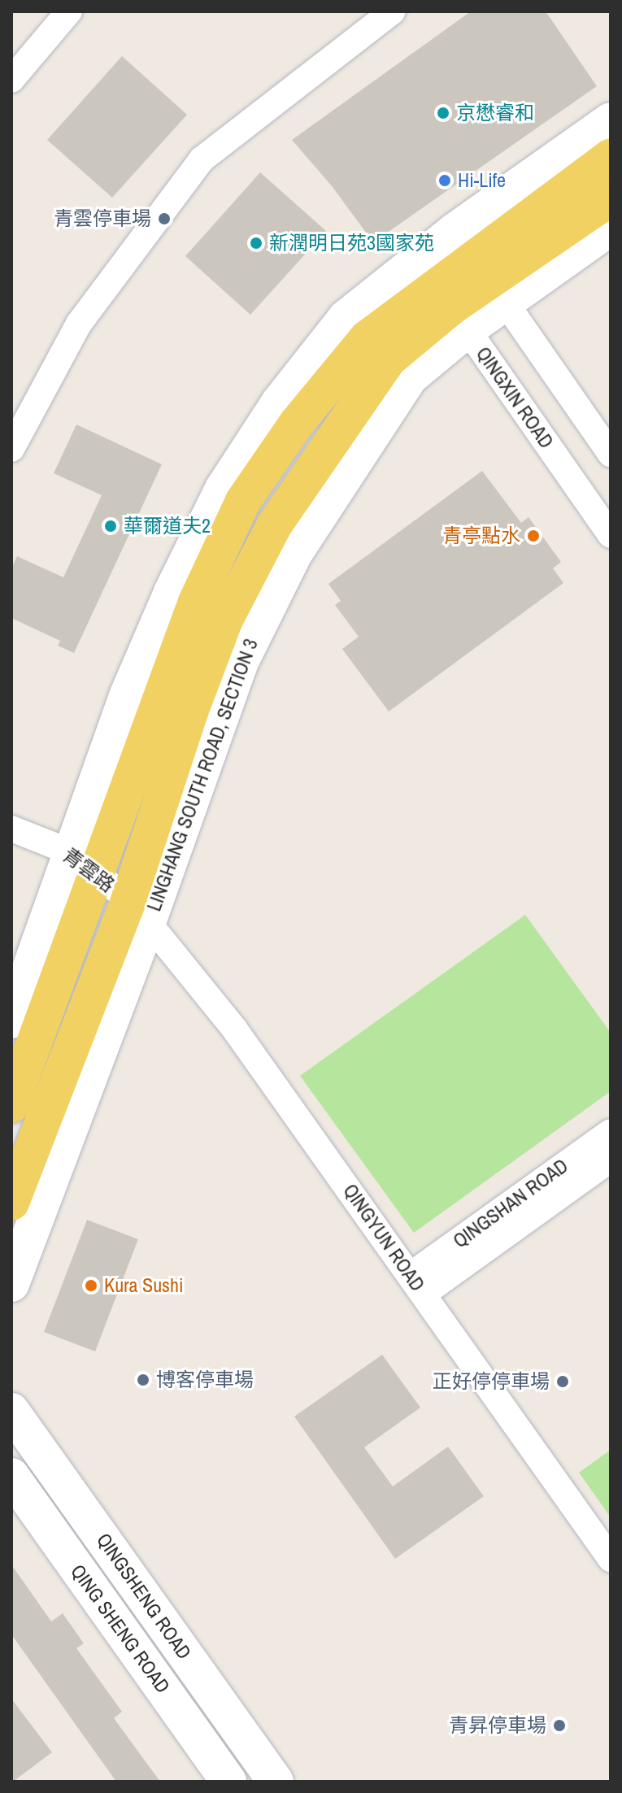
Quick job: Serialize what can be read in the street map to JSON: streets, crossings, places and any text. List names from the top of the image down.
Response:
{
  "streets": {
    "main road": ["LINGHANG SOUTH ROAD, SECTION 3"],
    "street": [
      "QINGXIN ROAD",
      "青雲路",
      "QINGSHAN ROAD",
      "QINGYUN ROAD",
      "QINGSHENG ROAD",
      "QING SHENG ROAD"
    ]
  },
  "crossings": [
    ["QINGXIN ROAD", "LINGHANG SOUTH ROAD, SECTION 3"],
    ["LINGHANG SOUTH ROAD, SECTION 3", "青雲路"],
    ["LINGHANG SOUTH ROAD, SECTION 3", "QINGYUN ROAD"],
    ["青雲路", "QINGYUN ROAD"],
    ["QINGSHAN ROAD", "QINGYUN ROAD"]
  ],
  "places": [
    "京懋睿和",
    "Hi-Life",
    "青雲停車場",
    "新潤明日苑3國家苑",
    "華爾道夫2",
    "青亭點水",
    "Kura Sushi",
    "博客停車場",
    "正好停停車場",
    "青昇停車場"
  ]
}
